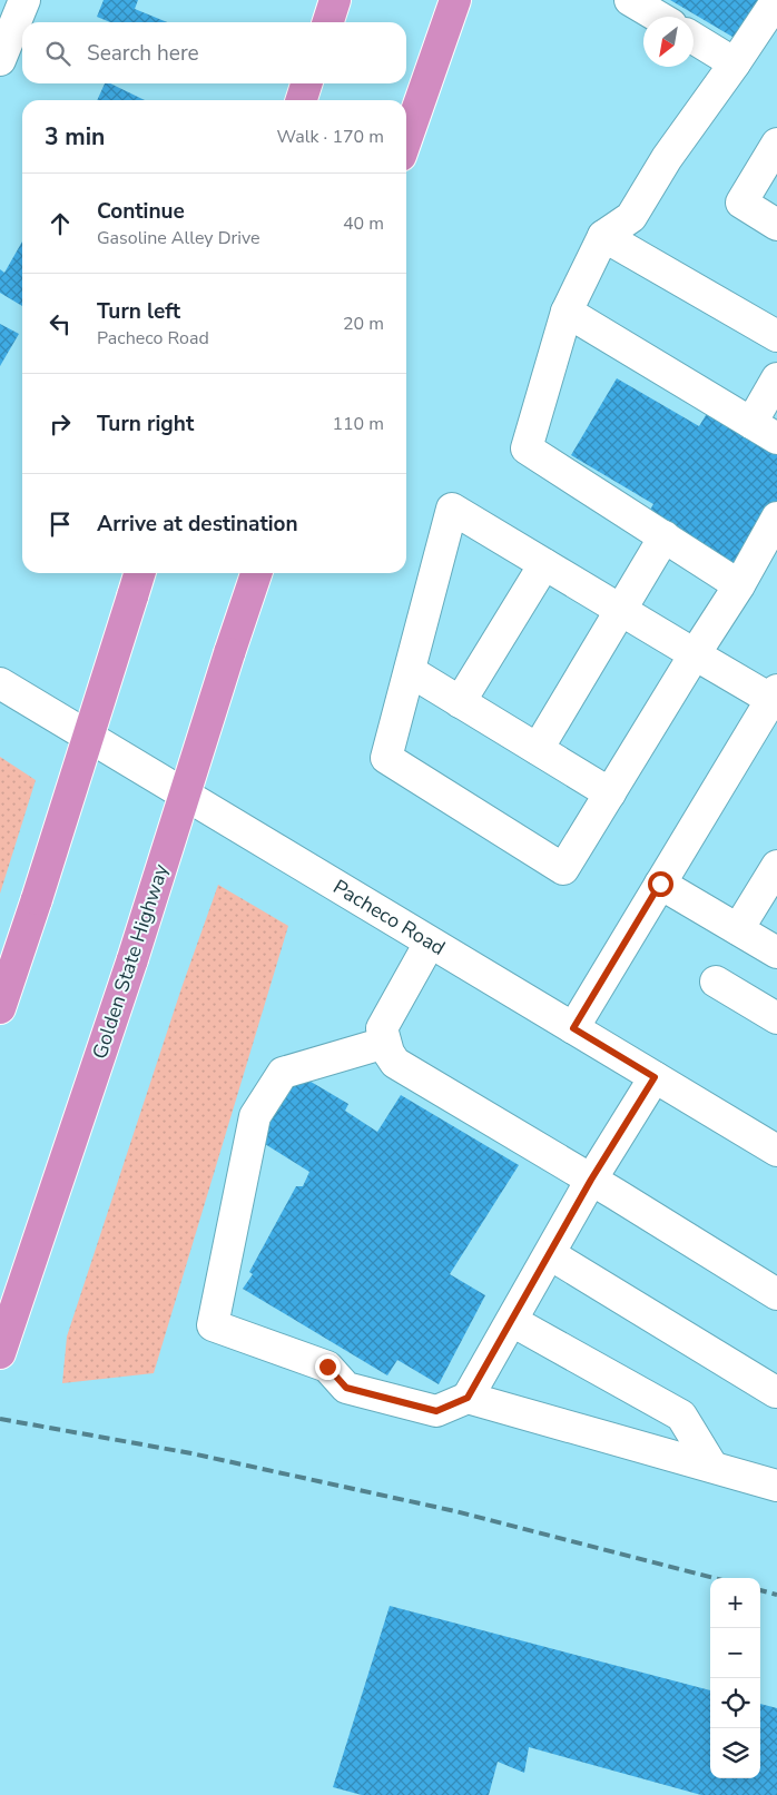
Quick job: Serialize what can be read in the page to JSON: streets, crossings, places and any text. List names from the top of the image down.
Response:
{
  "streets": {
    "highway": ["Golden State Highway"],
    "street": ["Pacheco Road"]
  },
  "north": "bottom left",
  "page": {
    "search": "Search here",
    "heading": ["3 min", "Walk · 170 m"],
    "list": [
      ["Continue", "Gasoline Alley Drive", "40 m"],
      ["Turn left", "Pacheco Road", "20 m"],
      ["Turn right", "110 m"],
      "Arrive at destination"
    ],
    "map_buttons": ["+", "−"]
  }
}
